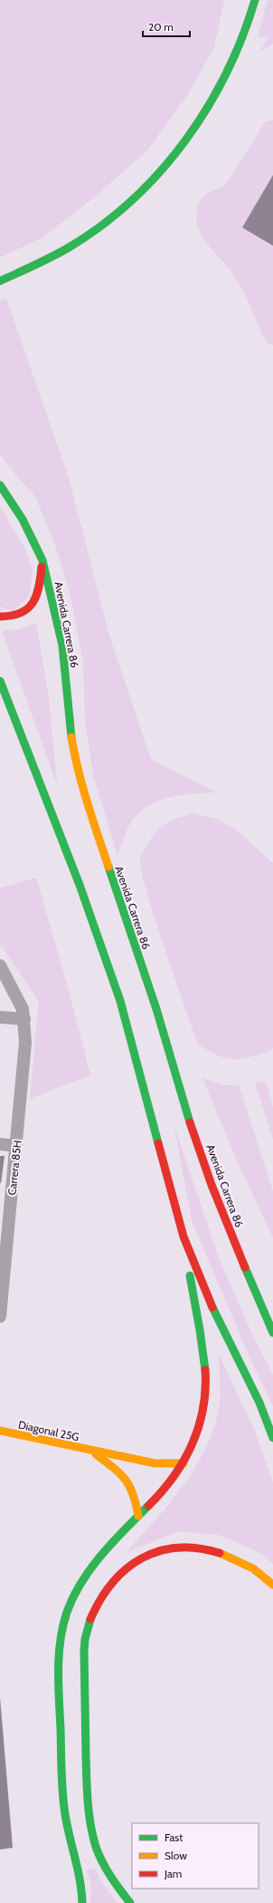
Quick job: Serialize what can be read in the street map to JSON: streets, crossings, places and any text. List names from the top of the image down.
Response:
{
  "streets": {
    "main road": ["Avenida Carrera 86", "Diagonal 25G"],
    "street": ["Carrera 85H"]
  },
  "legend": ["Fast", "Slow", "Jam"],
  "scale_bar": "20 m"
}
